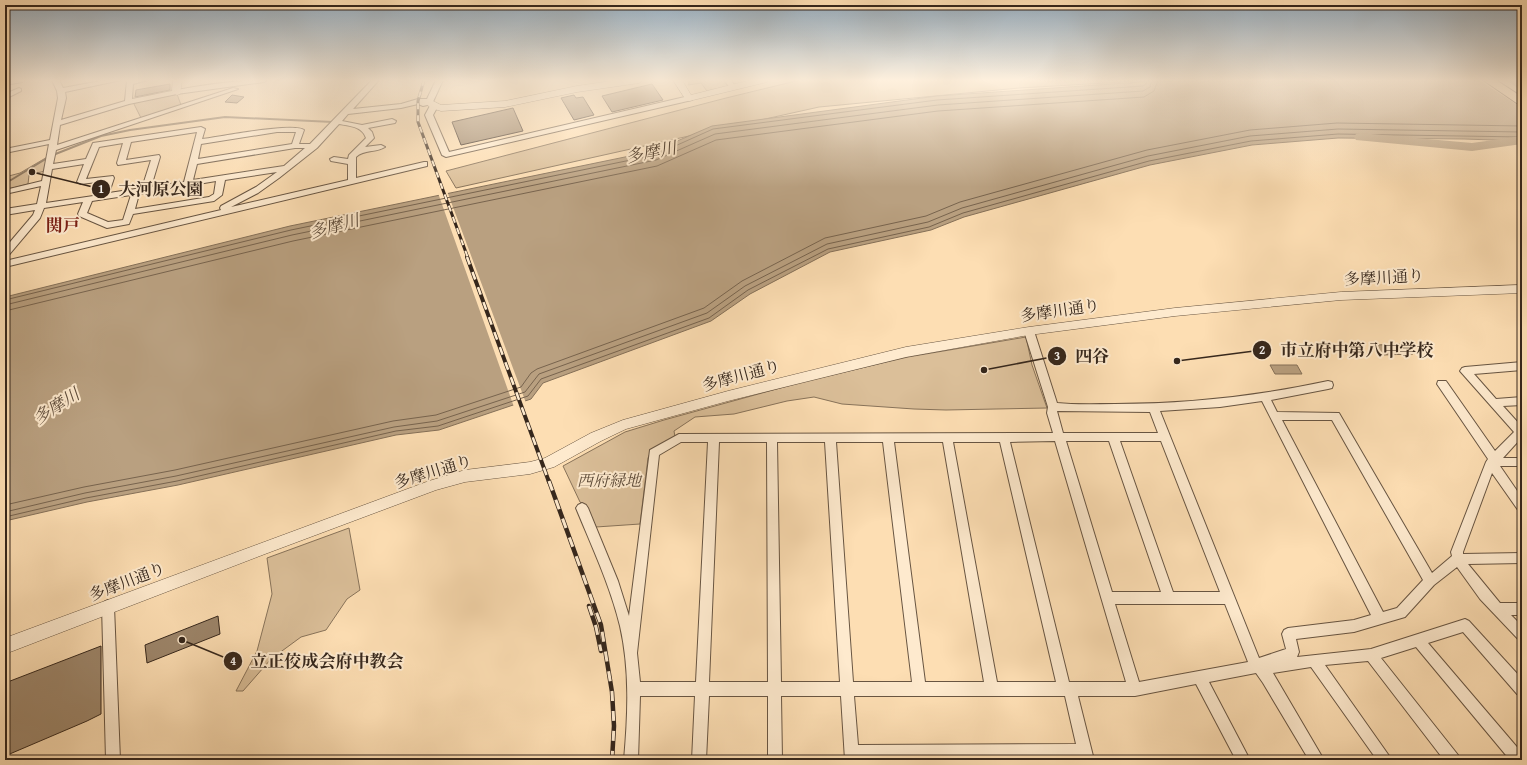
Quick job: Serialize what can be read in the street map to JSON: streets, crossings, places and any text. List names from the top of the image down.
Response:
{
  "streets": {
    "street": ["多摩川通り"]
  },
  "districts": ["関戸"],
  "water": ["多摩川"],
  "parks": ["西府緑地"],
  "places": [
    "大河原公園",
    "市立府中第八中学校",
    "四谷",
    "立正佼成会府中教会"
  ]
}
